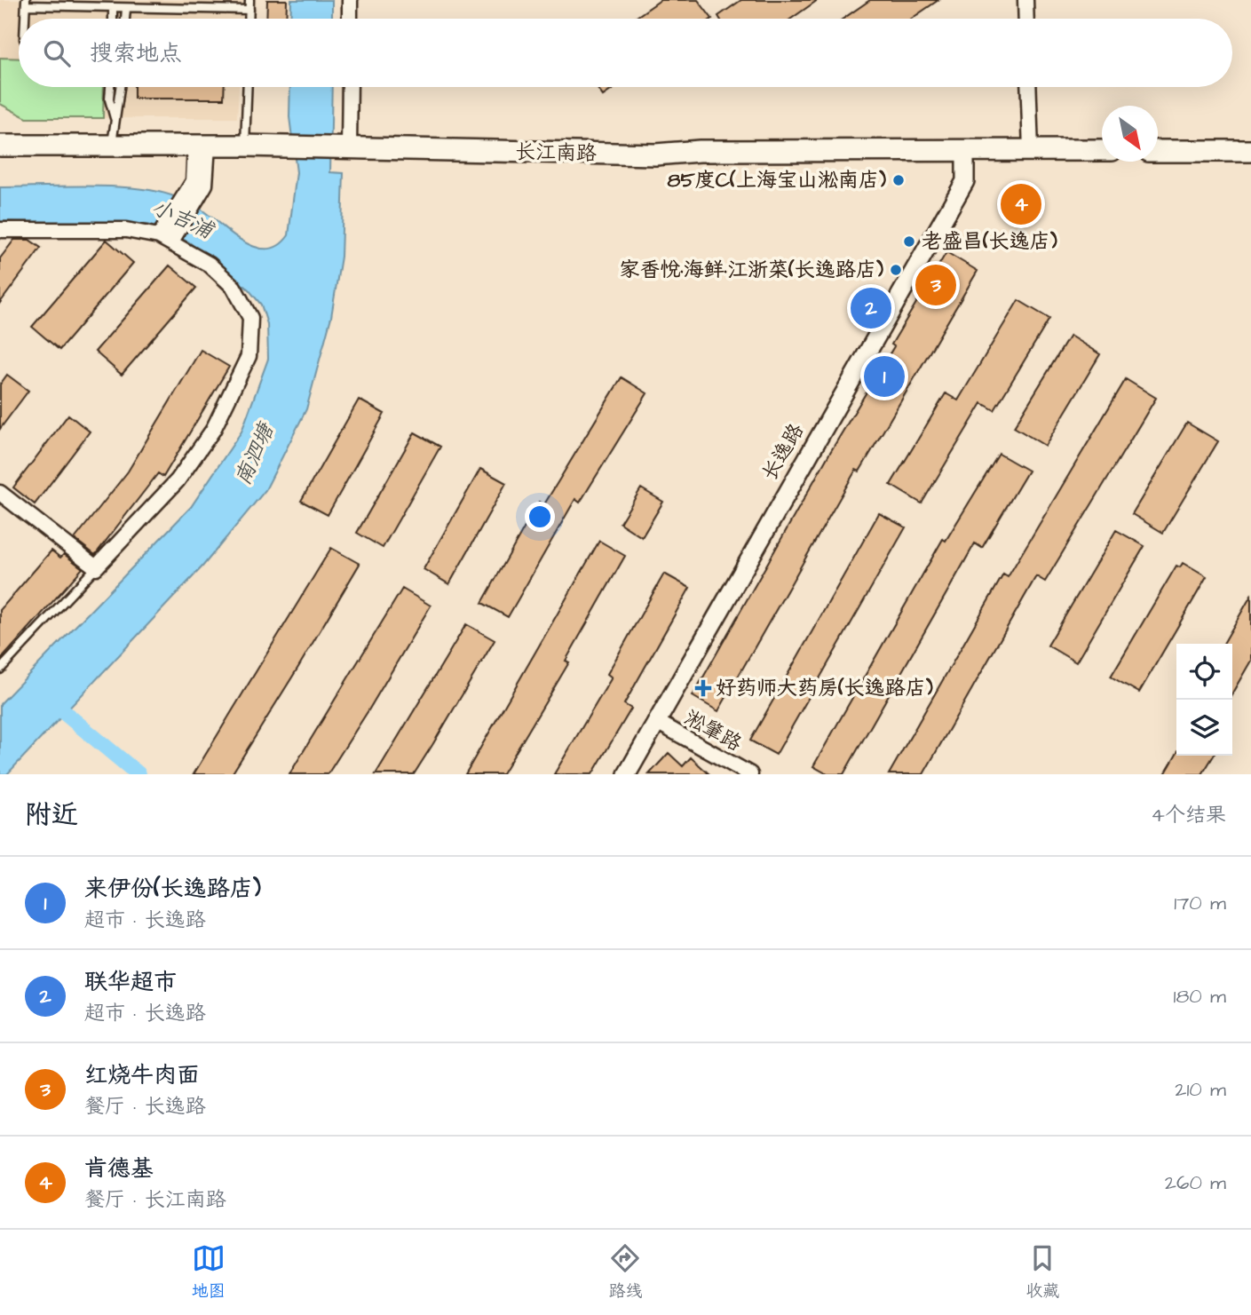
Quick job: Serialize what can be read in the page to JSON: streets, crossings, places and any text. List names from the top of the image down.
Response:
{
  "streets": {
    "main road": ["长江南路"],
    "street": ["长逸路", "淞肇路"]
  },
  "crossings": [
    ["长江南路", "长逸路"],
    ["长逸路", "淞肇路"]
  ],
  "water": ["小吉浦", "南泗塘"],
  "places": {
    "other": ["85度C(上海宝山淞南店)", "老盛昌(长逸店)", "家香悦·海鲜·江浙菜(长逸路店)"],
    "health": ["好药师大药房(长逸路店)"]
  },
  "north": "bottom right",
  "page": {
    "search": "搜索地点",
    "pins": [
      "4",
      "3",
      "2",
      "1"
    ],
    "heading": ["附近", "4个结果"],
    "list": [
      {
        "mark": "1",
        "name": "来伊份(长逸路店)",
        "note": "超市 · 长逸路",
        "value": "170 m"
      },
      {
        "mark": "2",
        "name": "联华超市",
        "note": "超市 · 长逸路",
        "value": "180 m"
      },
      {
        "mark": "3",
        "name": "红烧牛肉面",
        "note": "餐厅 · 长逸路",
        "value": "210 m"
      },
      {
        "mark": "4",
        "name": "肯德基",
        "note": "餐厅 · 长江南路",
        "value": "260 m"
      }
    ],
    "nav": ["地图", "路线", "收藏"]
  }
}
